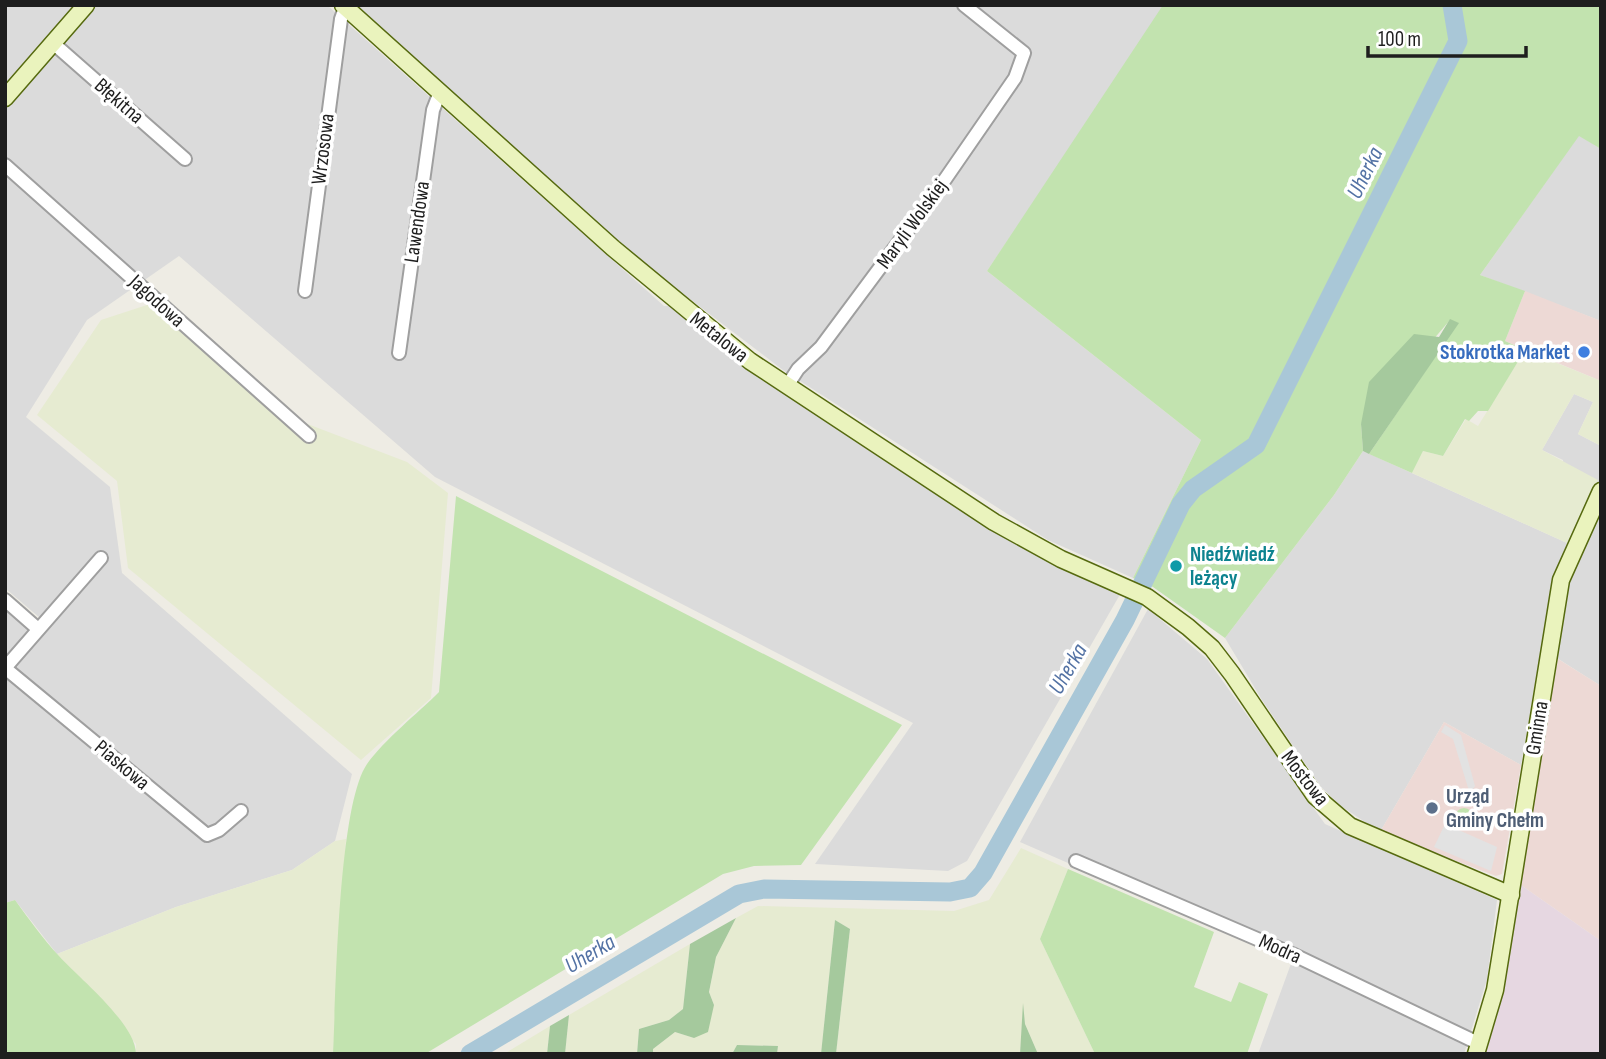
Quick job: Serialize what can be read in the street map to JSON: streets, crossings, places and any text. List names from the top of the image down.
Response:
{
  "streets": {
    "street": [
      "Błękitna",
      "Wrzosowa",
      "Lawendowa",
      "Maryli Wolskiej",
      "Jagodowa",
      "Metalowa",
      "Gminna",
      "Piaskowa",
      "Mostowa",
      "Modra"
    ]
  },
  "crossings": [
    ["Wrzosowa", "Metalowa"],
    ["Lawendowa", "Metalowa"],
    ["Maryli Wolskiej", "Metalowa"],
    ["Metalowa", "Mostowa"],
    ["Gminna", "Mostowa"],
    ["Gminna", "Modra"]
  ],
  "water": ["Uherka"],
  "places": ["Stokrotka Market", "Niedźwiedź leżący", "Urząd Gminy Chełm"],
  "scale_bar": "100 m"
}
